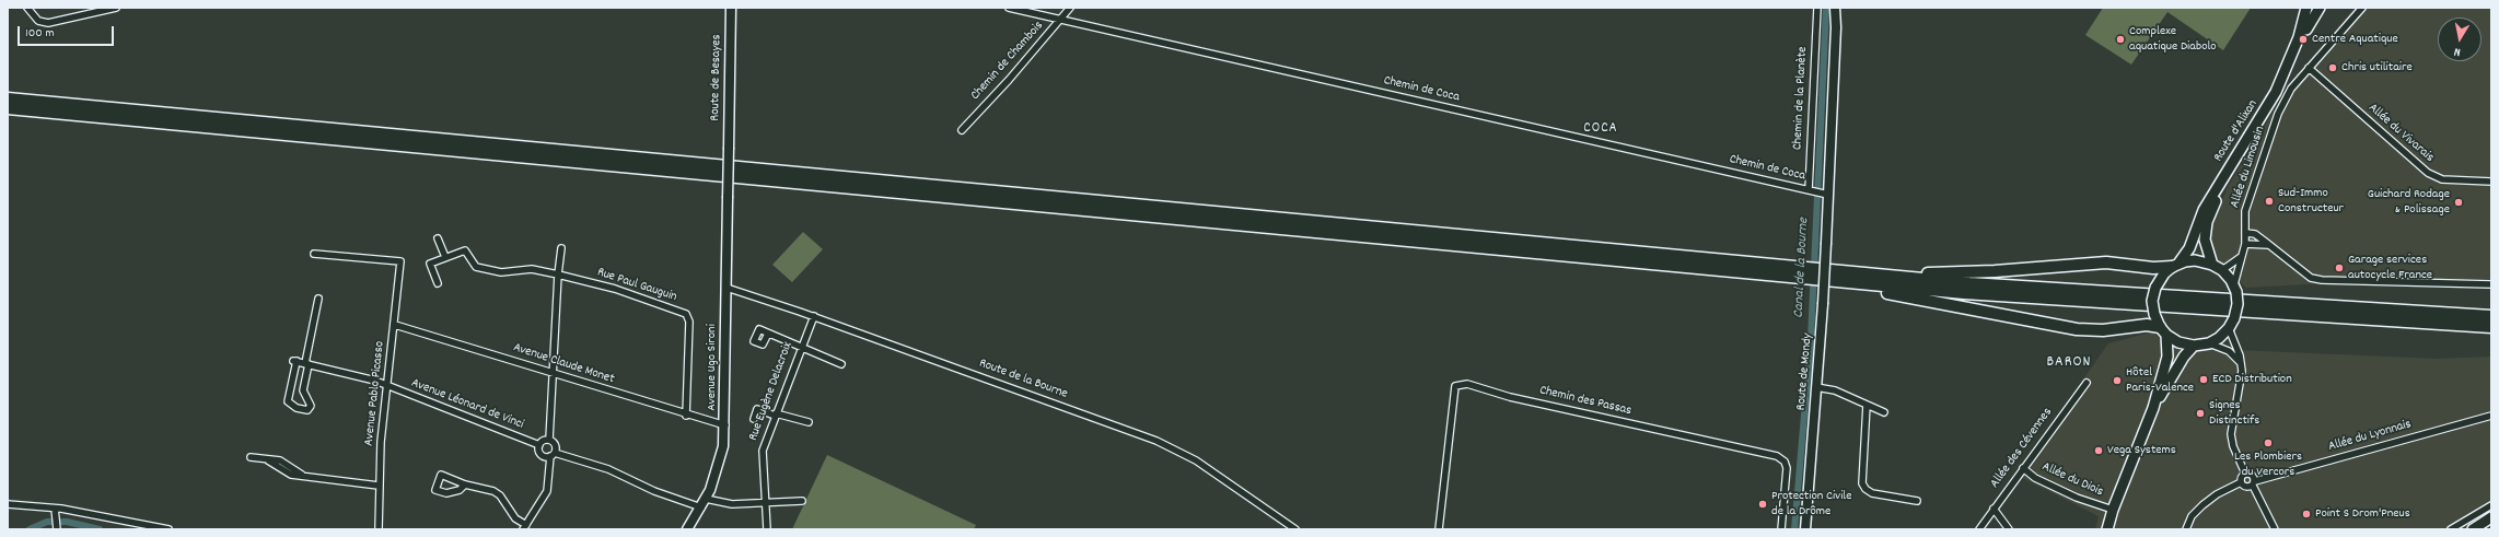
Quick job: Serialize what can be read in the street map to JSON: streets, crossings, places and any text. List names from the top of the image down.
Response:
{
  "streets": {
    "main road": ["Route d'Alixan"],
    "street": [
      "Chemin de Chambois",
      "Route de Besayes",
      "Chemin de Coca",
      "Chemin de la Planète",
      "Allée du Vivarais",
      "Allée du Limousin",
      "Rue Paul Gauguin",
      "Avenue Claude Monet",
      "Avenue Ugo Sironi",
      "Route de Mondy",
      "Route de la Bourne",
      "Rue Eugène Delacroix",
      "Avenue Pablo Picasso",
      "Chemin des Passas",
      "Avenue Léonard de Vinci",
      "Allée du Lyonnais",
      "Allée des Cévennes",
      "Allée du Diois"
    ]
  },
  "crossings": [
    ["Chemin de Chambois", "Chemin de Coca"],
    ["Route de Besayes", "Avenue Ugo Sironi"],
    ["Chemin de Coca", "Chemin de la Planète"],
    ["Chemin de Coca", "Route de Mondy"],
    ["Route d'Alixan", "Allée du Limousin"],
    ["Allée du Vivarais", "Allée du Limousin"],
    ["Rue Paul Gauguin", "Avenue Claude Monet"],
    ["Avenue Claude Monet", "Avenue Ugo Sironi"],
    ["Avenue Claude Monet", "Avenue Pablo Picasso"],
    ["Avenue Ugo Sironi", "Route de la Bourne"],
    ["Route de la Bourne", "Rue Eugène Delacroix"],
    ["Avenue Pablo Picasso", "Avenue Léonard de Vinci"],
    ["Allée des Cévennes", "Allée du Diois"]
  ],
  "districts": ["COCA", "BARON"],
  "water": ["Canal de la Bourne"],
  "places": [
    "Complexe aquatique Diabolo",
    "Centre Aquatique",
    "Chris utilitaire",
    "Sud-Immo Constructeur",
    "Guichard Rodage & Polissage",
    "Garage services autocycle France",
    "ECD Distribution",
    "Hôtel Paris-Valence",
    "Signes Distinctifs",
    "Les Plombiers du Vercors",
    "Vega Systems",
    "Protection Civile de la Drôme",
    "Point S Drom'Pneus"
  ],
  "scale_bar": "100 m",
  "north": "bottom"
}
